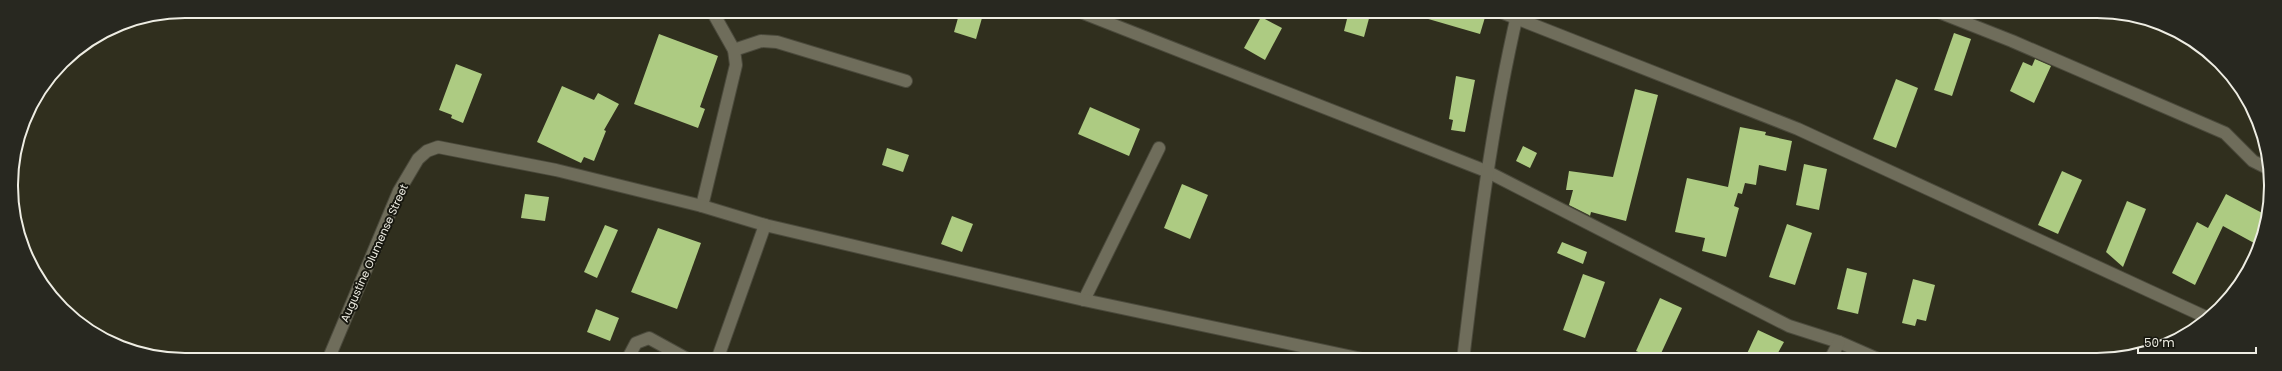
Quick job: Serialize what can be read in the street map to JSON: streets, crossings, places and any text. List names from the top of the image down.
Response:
{
  "streets": {
    "street": ["Augustine Olumense Street"]
  },
  "scale_bar": "50 m"
}
